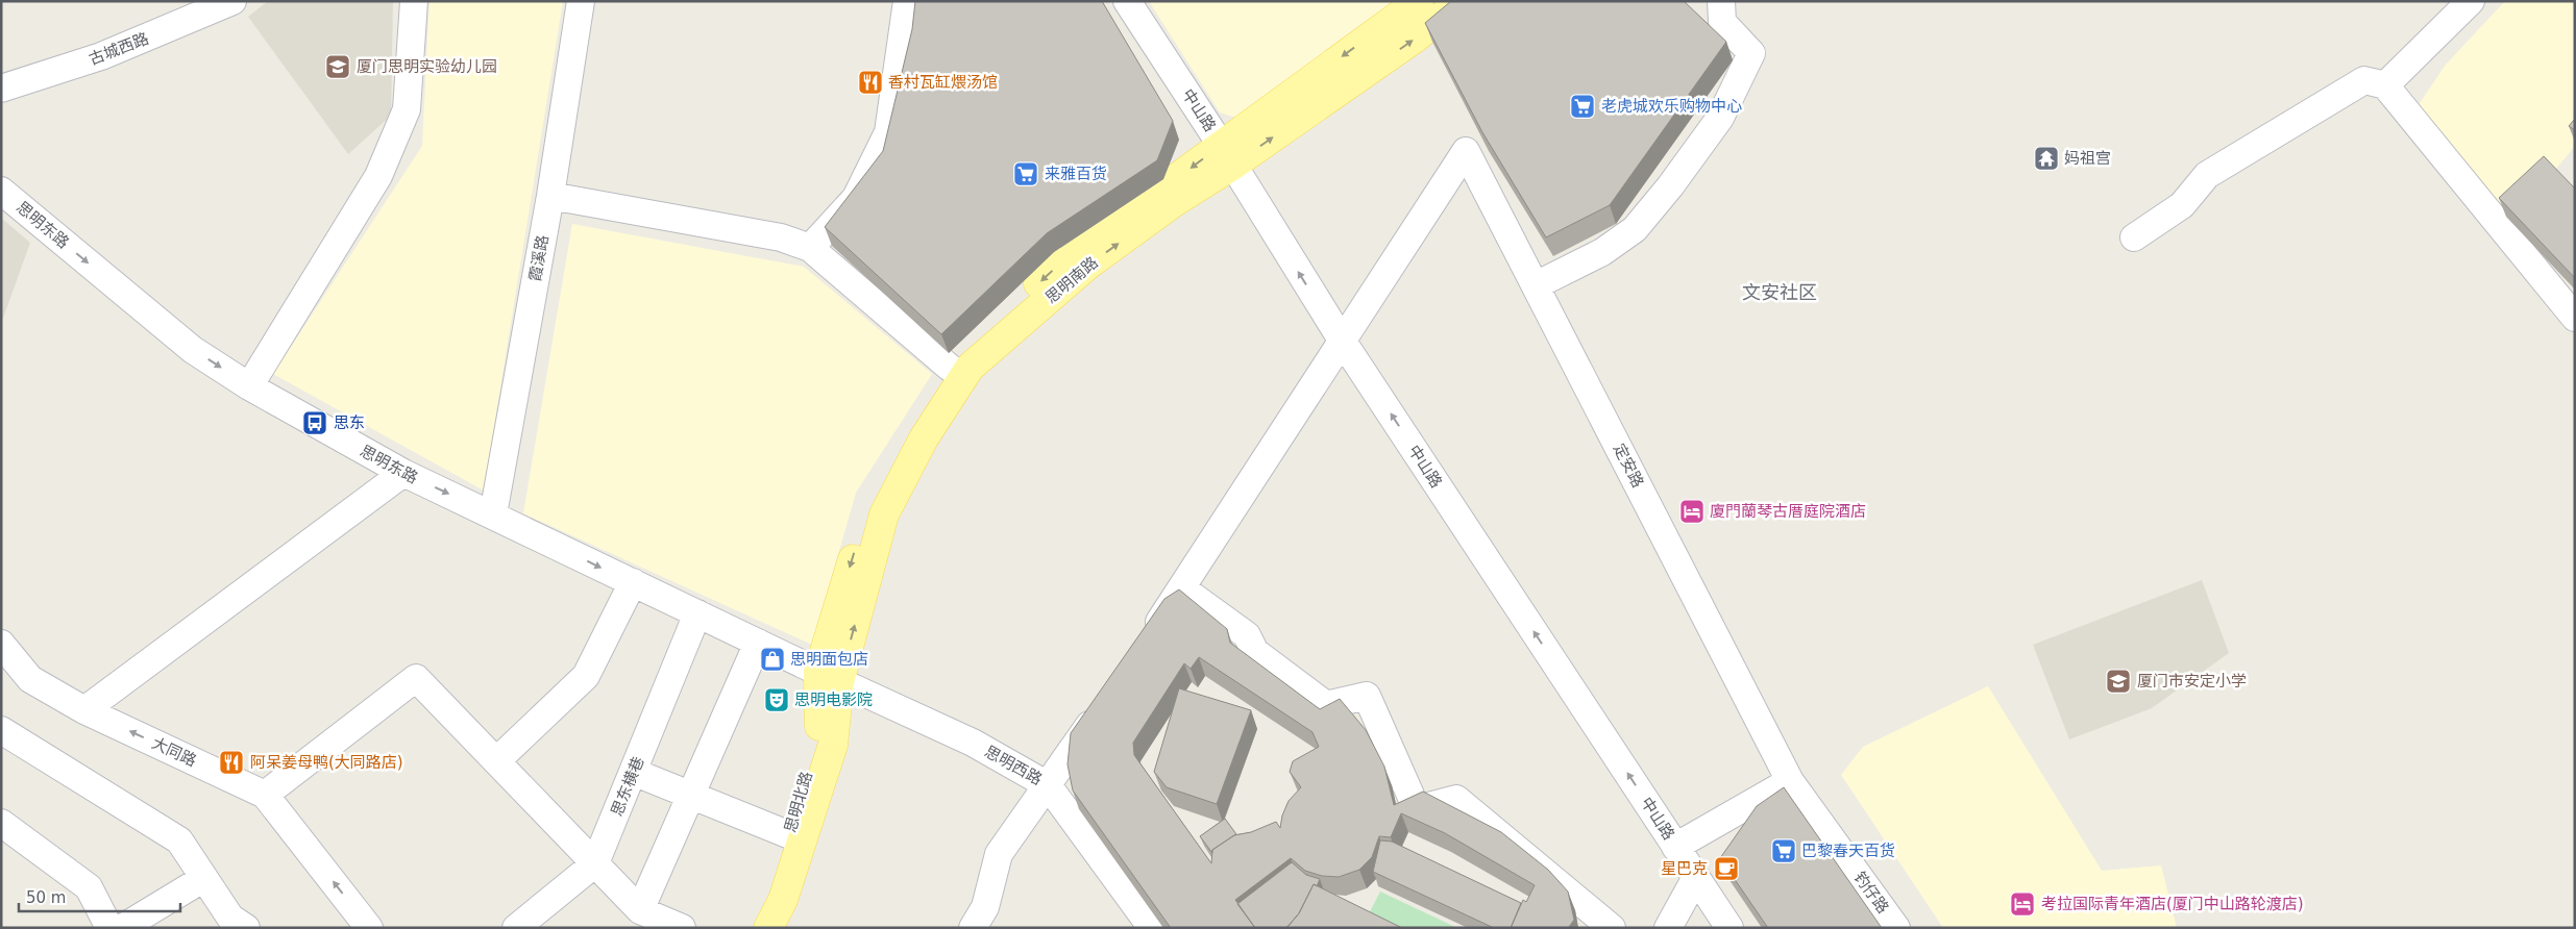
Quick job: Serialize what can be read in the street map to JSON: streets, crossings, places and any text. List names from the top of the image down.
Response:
{
  "streets": {
    "main road": ["思明南路", "思明北路"],
    "street": [
      "古城西路",
      "中山路",
      "思明东路",
      "霞溪路",
      "定安路",
      "大同路",
      "思明西路",
      "思东横巷",
      "钓仔路"
    ]
  },
  "crossings": [
    ["中山路", "思明南路"],
    ["中山路", "定安路"],
    ["思明东路", "霞溪路"],
    ["思明东路", "思明南路"],
    ["思明东路", "思明西路"],
    ["思明东路", "思东横巷"],
    ["思明东路", "思明北路"],
    ["思明南路", "思明西路"],
    ["思明南路", "思明北路"],
    ["定安路", "钓仔路"],
    ["思明西路", "思明北路"]
  ],
  "one_way": ["中山路", "思明东路"],
  "districts": ["文安社区"],
  "places": {
    "school or university": ["厦门思明实验幼儿园", "厦门市安定小学"],
    "restaurant": ["香村瓦缸煨汤馆", "阿呆姜母鸭(大同路店)"],
    "supermarket": ["老虎城欢乐购物中心", "来雅百货", "巴黎春天百货"],
    "temple": ["妈祖宫"],
    "bus stop": ["思东"],
    "hotel": ["廈門蘭琴古厝庭院酒店", "考拉国际青年酒店(厦门中山路轮渡店)"],
    "shop": ["思明面包店"],
    "theatre": ["思明电影院"],
    "cafe": ["星巴克"]
  },
  "scale_bar": "50 m"
}
